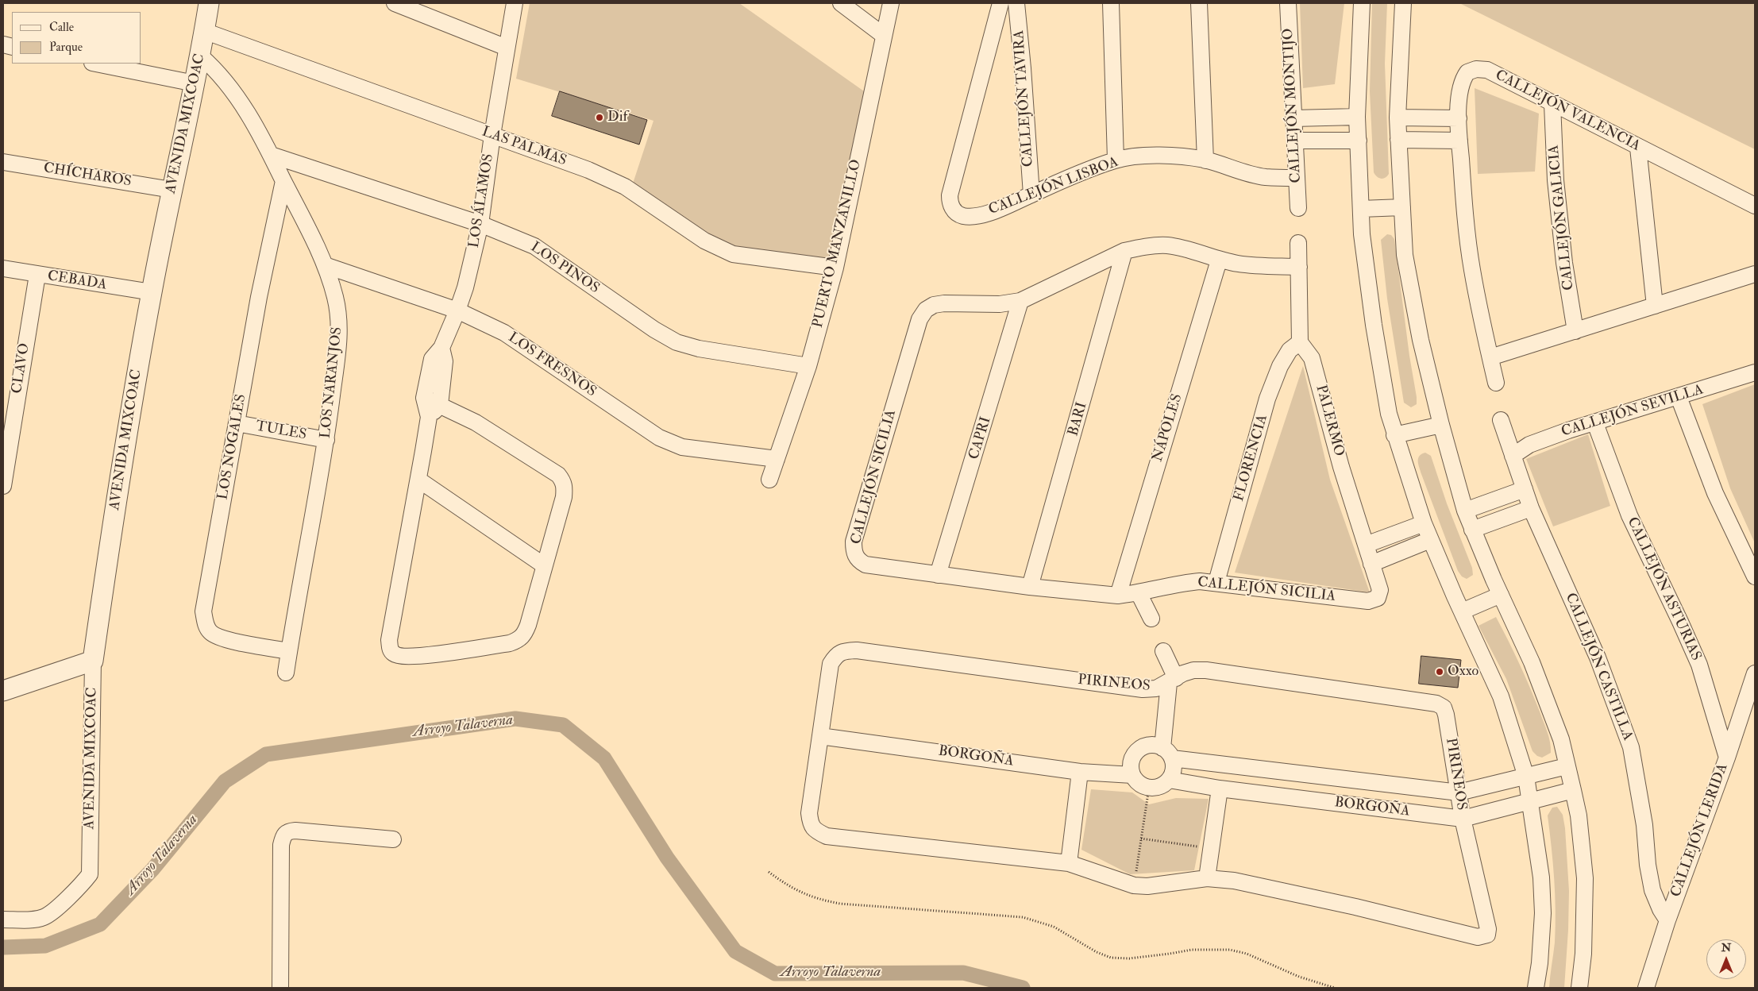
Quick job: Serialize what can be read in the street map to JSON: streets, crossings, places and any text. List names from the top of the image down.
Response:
{
  "streets": {
    "street": [
      "CALLEJÓN TAVIRA",
      "CALLEJÓN MONTIJO",
      "CALLEJÓN VALENCIA",
      "AVENIDA MIXCOAC",
      "LAS PALMAS",
      "CHÍCHAROS",
      "CALLEJÓN LISBOA",
      "LOS ÁLAMOS",
      "CALLEJÓN GALICIA",
      "PUERTO MANZANILLO",
      "LOS PINOS",
      "CEBADA",
      "LOS FRESNOS",
      "CLAVO",
      "LOS NARANJOS",
      "CALLEJÓN SEVILLA",
      "BARI",
      "PALERMO",
      "NÁPOLES",
      "TULES",
      "CAPRI",
      "LOS NOGALES",
      "FLORENCIA",
      "CALLEJÓN SICILIA",
      "CALLEJÓN ASTURIAS",
      "CALLEJÓN CASTILLA",
      "PIRINEOS",
      "BORGOÑA",
      "CALLEJÓN LERIDA"
    ]
  },
  "crossings": [
    ["CALLEJÓN TAVIRA", "CALLEJÓN LISBOA"],
    ["CALLEJÓN MONTIJO", "CALLEJÓN LISBOA"],
    ["CALLEJÓN VALENCIA", "CALLEJÓN GALICIA"],
    ["AVENIDA MIXCOAC", "LAS PALMAS"],
    ["AVENIDA MIXCOAC", "CHÍCHAROS"],
    ["AVENIDA MIXCOAC", "CEBADA"],
    ["AVENIDA MIXCOAC", "LOS NARANJOS"],
    ["LAS PALMAS", "LOS ÁLAMOS"],
    ["LAS PALMAS", "PUERTO MANZANILLO"],
    ["LOS ÁLAMOS", "LOS PINOS"],
    ["LOS ÁLAMOS", "LOS FRESNOS"],
    ["PUERTO MANZANILLO", "LOS PINOS"],
    ["PUERTO MANZANILLO", "LOS FRESNOS"],
    ["LOS PINOS", "LOS NARANJOS"],
    ["CEBADA", "CLAVO"],
    ["LOS FRESNOS", "LOS NARANJOS"],
    ["LOS NARANJOS", "TULES"],
    ["LOS NARANJOS", "LOS NOGALES"],
    ["CALLEJÓN SEVILLA", "CALLEJÓN ASTURIAS"],
    ["CALLEJÓN SEVILLA", "CALLEJÓN CASTILLA"],
    ["BARI", "CALLEJÓN SICILIA"],
    ["PALERMO", "FLORENCIA"],
    ["PALERMO", "CALLEJÓN SICILIA"],
    ["NÁPOLES", "CALLEJÓN SICILIA"],
    ["TULES", "LOS NOGALES"],
    ["CAPRI", "CALLEJÓN SICILIA"],
    ["FLORENCIA", "CALLEJÓN SICILIA"],
    ["CALLEJÓN ASTURIAS", "CALLEJÓN LERIDA"],
    ["CALLEJÓN CASTILLA", "CALLEJÓN LERIDA"],
    ["PIRINEOS", "BORGOÑA"]
  ],
  "water": ["Arroyo Talaverna"],
  "places": ["Dif", "Oxxo"],
  "legend": ["Calle", "Parque"],
  "north": "top"
}
